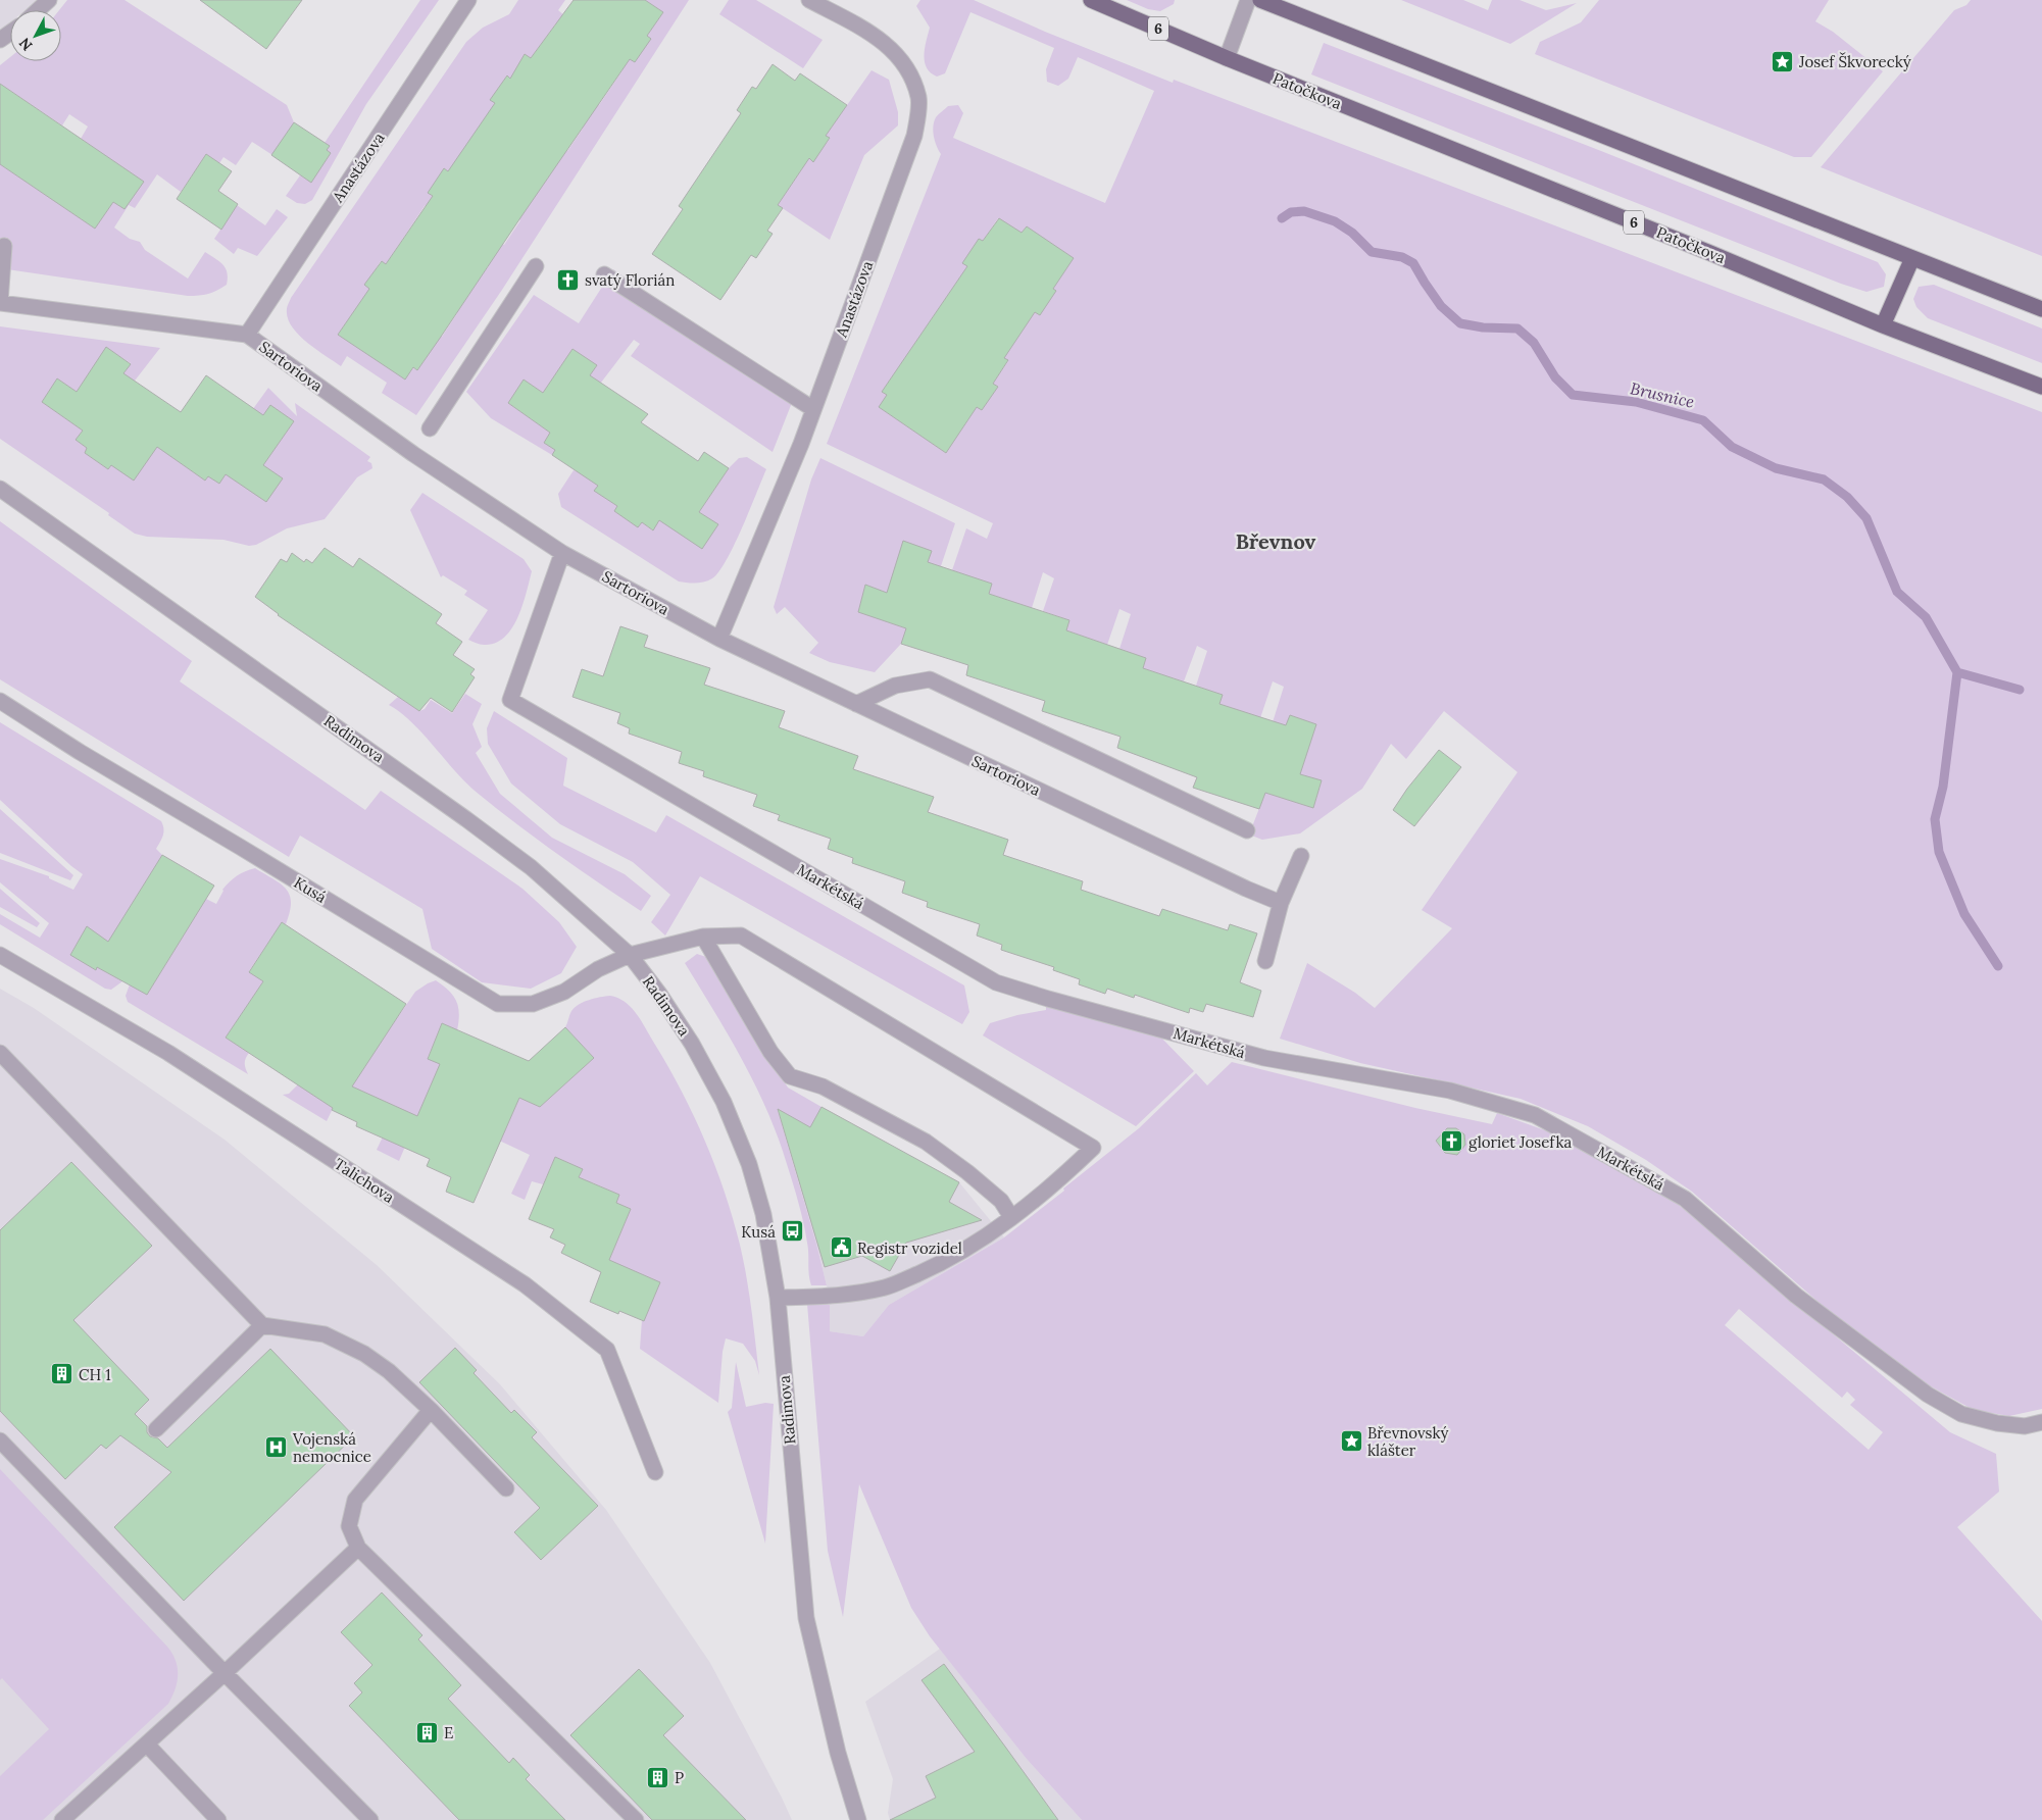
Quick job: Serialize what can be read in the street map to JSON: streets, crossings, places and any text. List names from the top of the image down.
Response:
{
  "streets": {
    "main road": ["6", "Patočkova"],
    "street": [
      "Anastázova",
      "Sartoriova",
      "Radimova",
      "Markétská",
      "Kusá",
      "Talichova"
    ]
  },
  "crossings": [
    ["Anastázova", "Sartoriova"],
    ["Sartoriova", "Markétská"],
    ["Radimova", "Kusá"]
  ],
  "districts": ["Břevnov"],
  "water": ["Brusnice"],
  "places": {
    "place": ["Josef Škvorecký", "Břevnovský klášter"],
    "church": ["svatý Florián", "gloriet Josefka"],
    "bus stop": ["Kusá"],
    "public building": ["Registr vozidel"],
    "building": ["CH 1", "E", "P"],
    "hospital": ["Vojenská nemocnice"]
  },
  "north": "bottom left"
}
